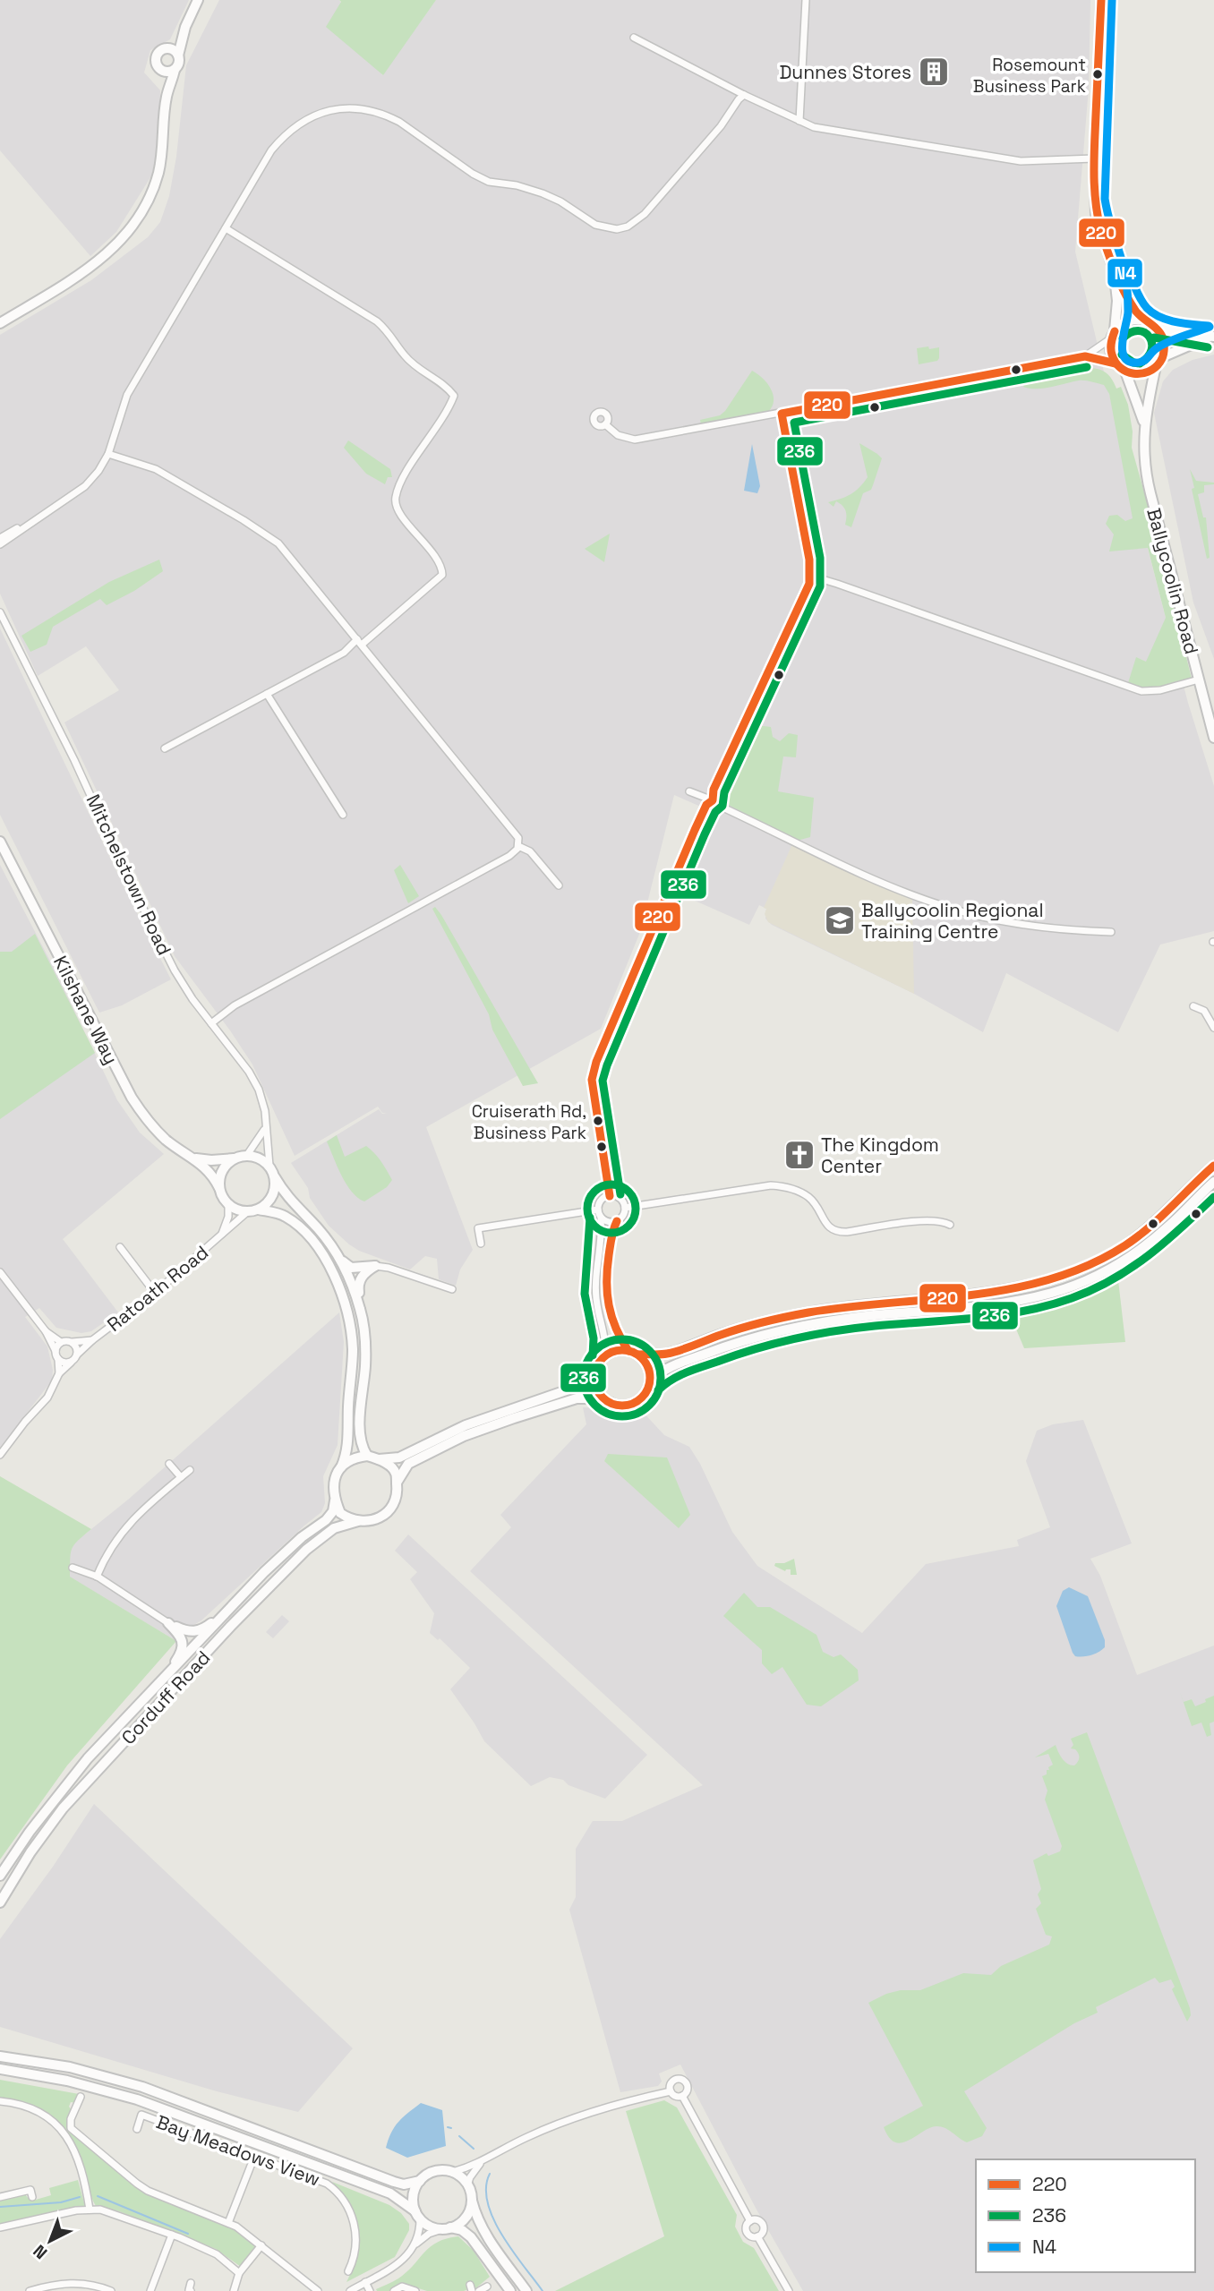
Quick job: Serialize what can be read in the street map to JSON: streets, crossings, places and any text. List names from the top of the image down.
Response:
{
  "streets": {
    "street": [
      "Ballycoolin Road",
      "Mitchelstown Road",
      "Kilshane Way",
      "Ratoath Road",
      "Corduff Road",
      "Bay Meadows View"
    ]
  },
  "crossings": [
    ["Mitchelstown Road", "Kilshane Way"],
    ["Mitchelstown Road", "Ratoath Road"],
    ["Kilshane Way", "Ratoath Road"]
  ],
  "places": {
    "building": ["Dunnes Stores"],
    "other": ["Rosemount Business Park", "Cruiserath Rd, Business Park"],
    "school or university": ["Ballycoolin Regional Training Centre"],
    "church": ["The Kingdom Center"]
  },
  "lines": ["transit line 220", "transit line N4", "transit line 236"],
  "legend": ["220", "236", "N4"],
  "north": "bottom left"
}
